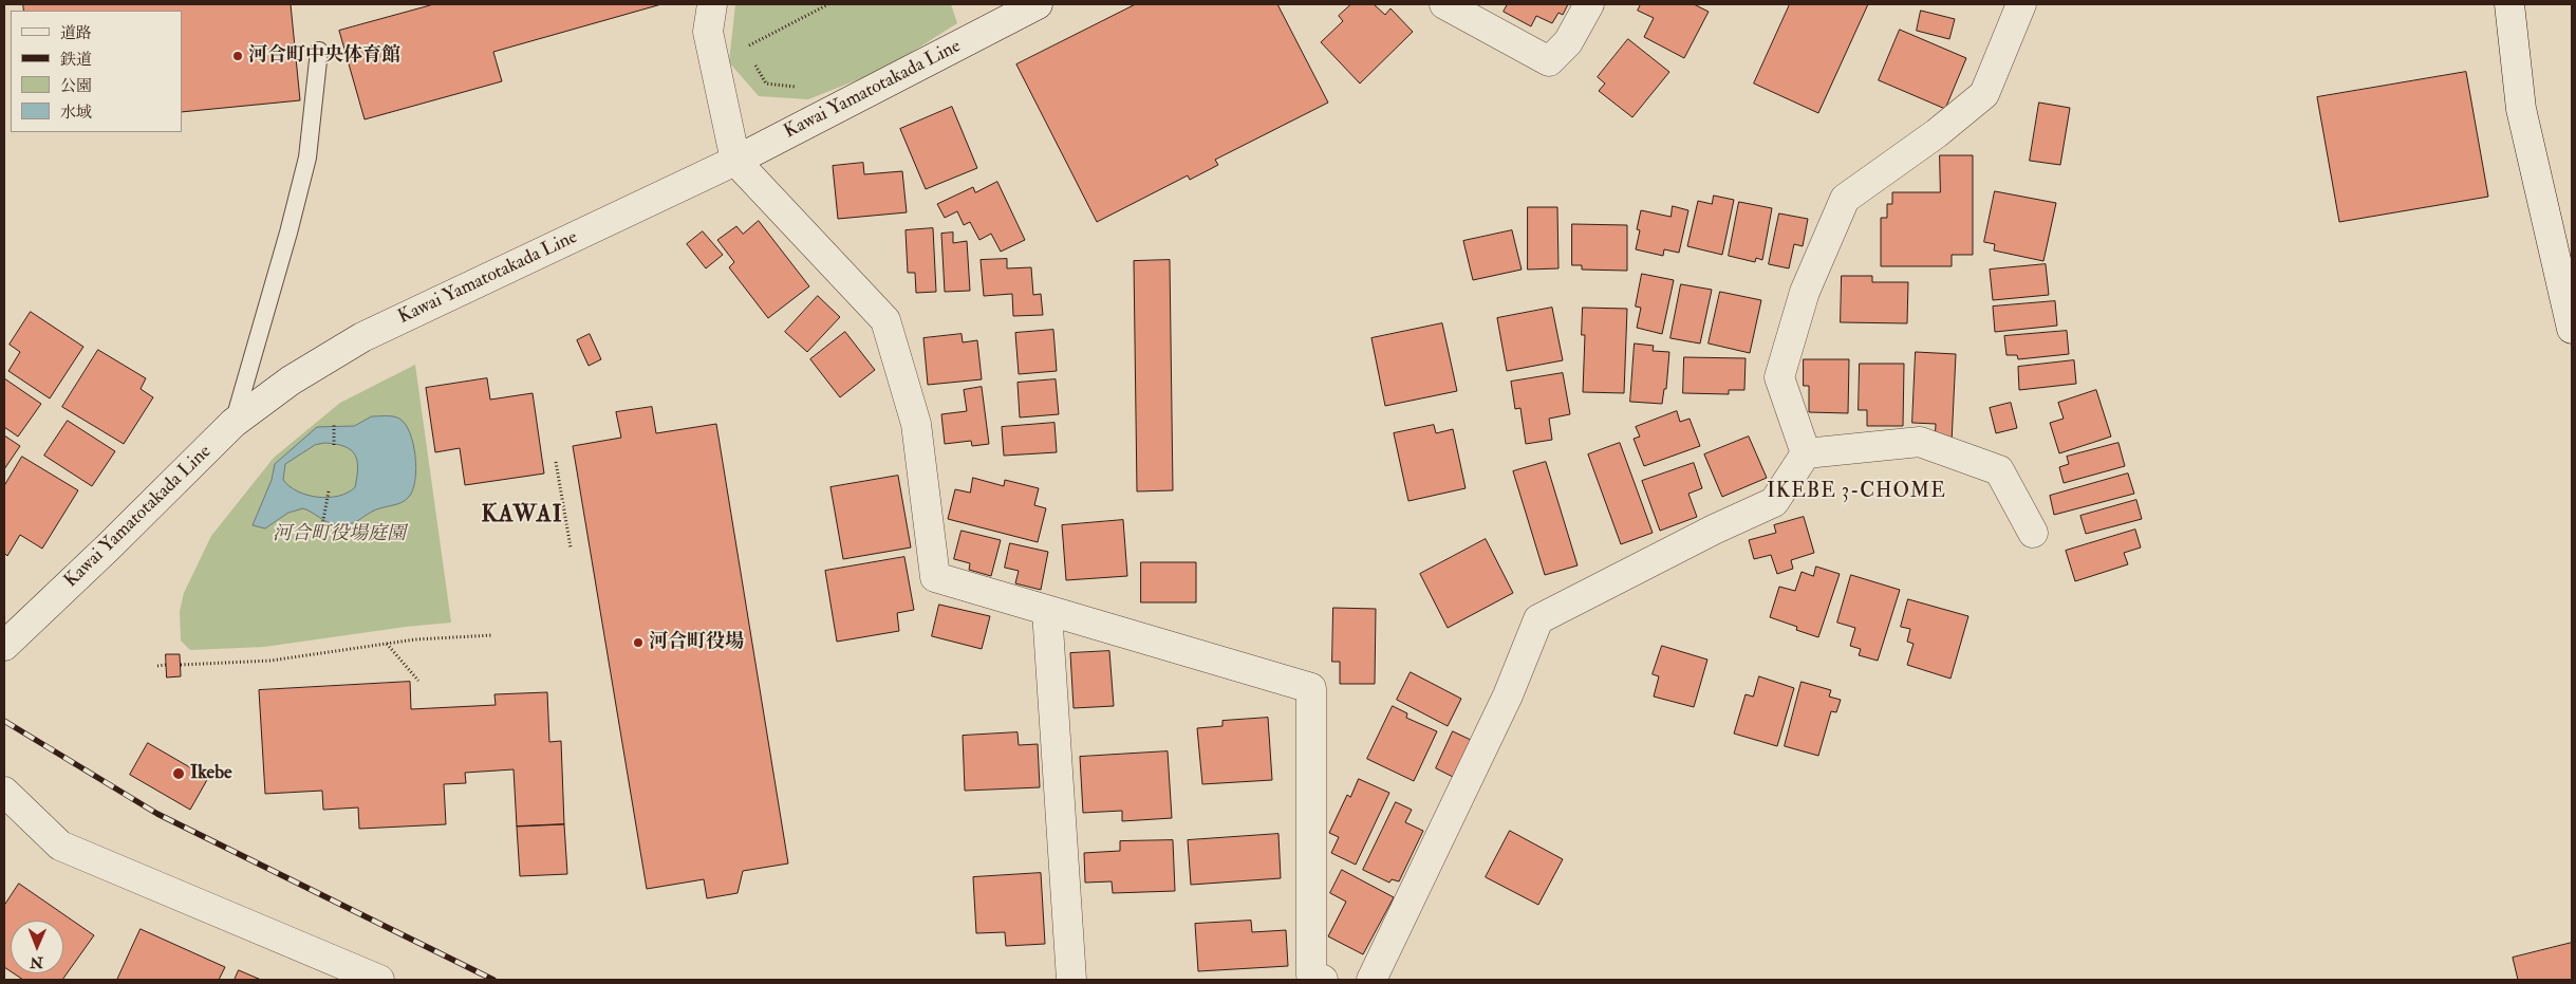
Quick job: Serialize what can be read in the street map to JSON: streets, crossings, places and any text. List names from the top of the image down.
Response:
{
  "streets": {
    "street": ["Kawai Yamatotakada Line"]
  },
  "districts": ["IKEBE 3-CHOME", "KAWAI"],
  "parks": ["河合町役場庭園"],
  "places": ["河合町中央体育館", "河合町役場", "Ikebe"],
  "legend": [
    "道路",
    "鉄道",
    "公園",
    "水域"
  ],
  "north": "bottom"
}
